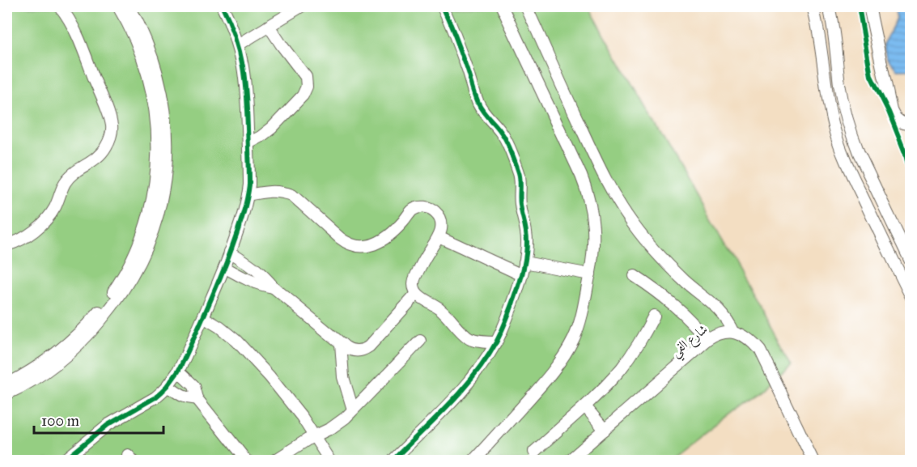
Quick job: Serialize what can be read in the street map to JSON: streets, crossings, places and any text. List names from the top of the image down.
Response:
{
  "streets": {
    "street": ["شارع الفي"]
  },
  "scale_bar": "100 m"
}
